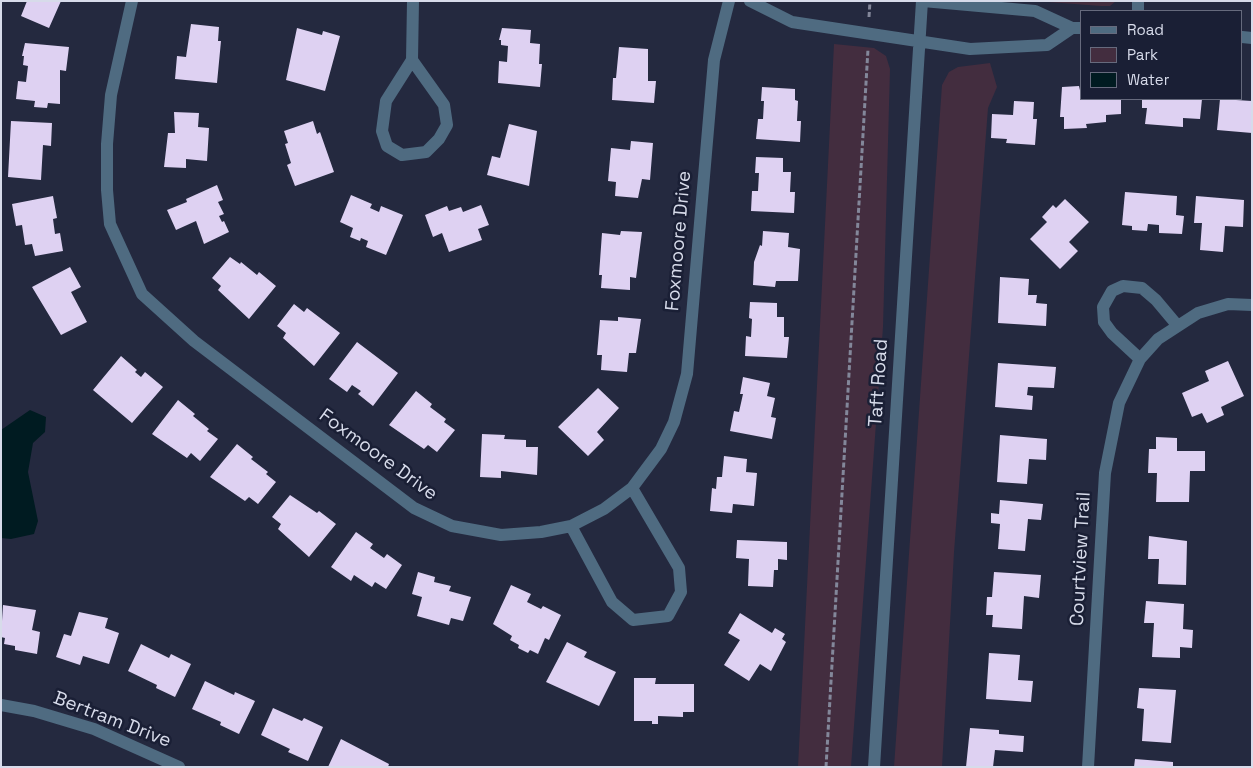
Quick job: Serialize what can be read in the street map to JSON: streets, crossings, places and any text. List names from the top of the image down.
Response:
{
  "streets": {
    "street": [
      "Foxmoore Drive",
      "Taft Road",
      "Courtview Trail",
      "Bertram Drive"
    ]
  },
  "legend": ["Road", "Park", "Water"]
}
